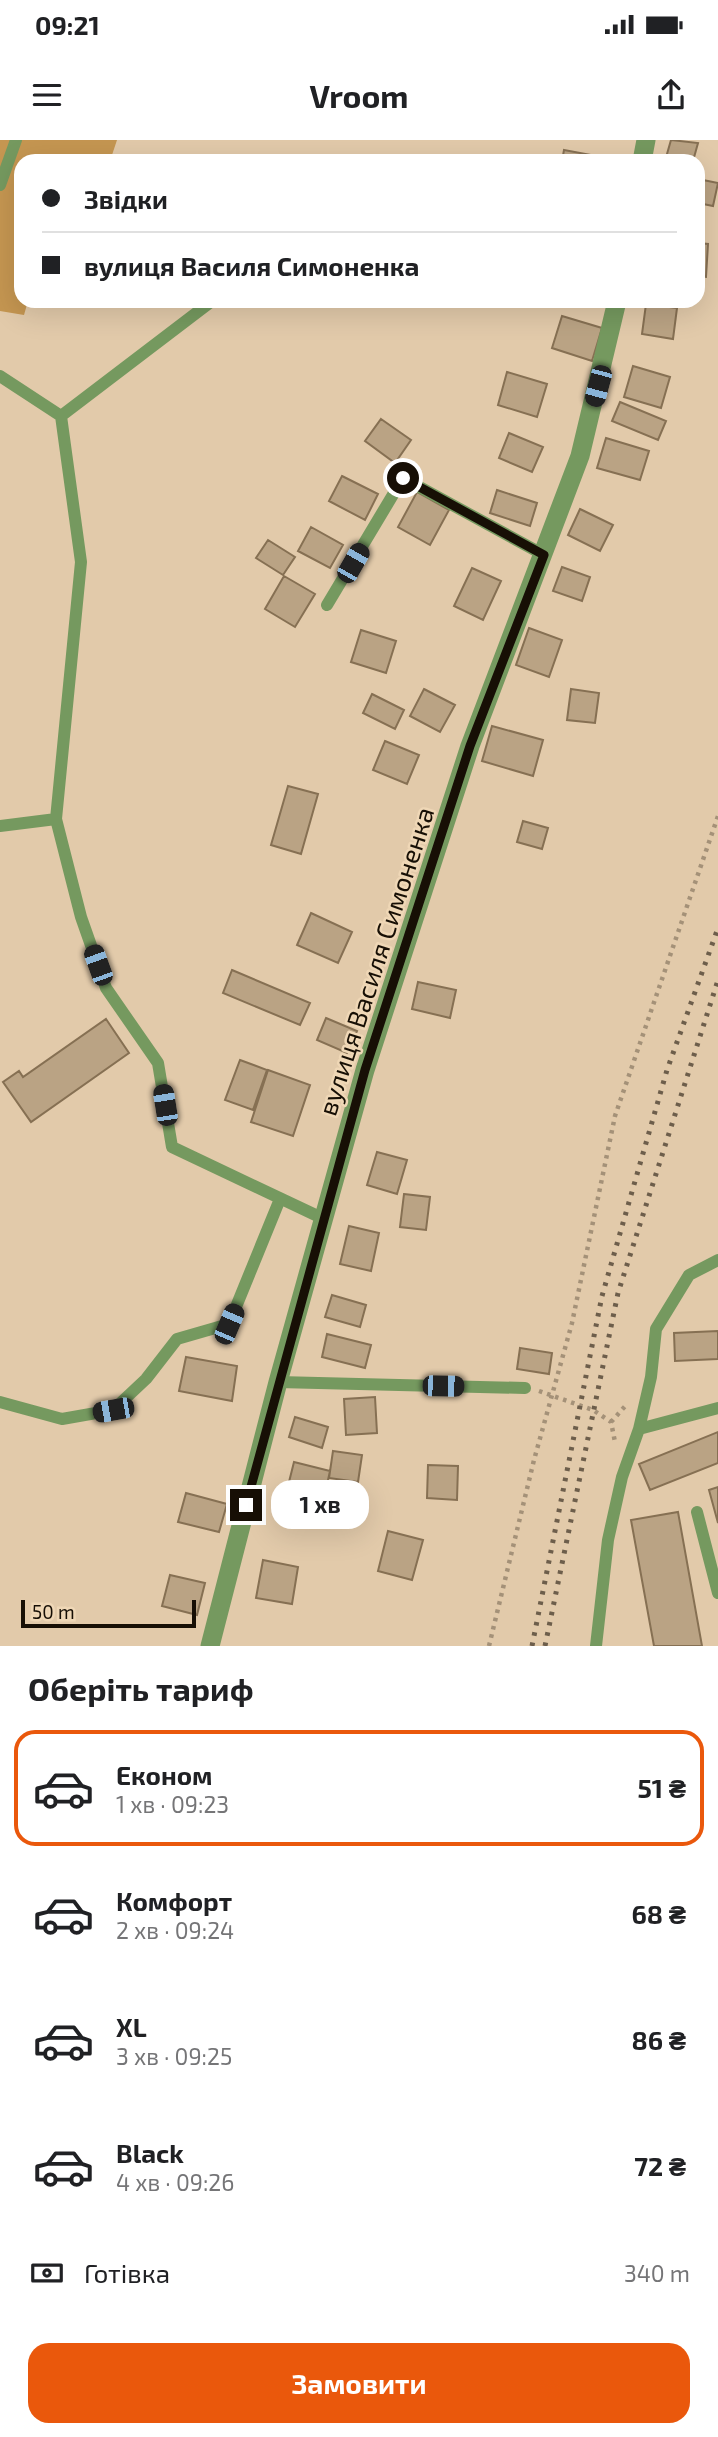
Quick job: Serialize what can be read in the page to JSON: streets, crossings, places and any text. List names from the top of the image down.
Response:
{
  "streets": {
    "street": ["вулиця Василя Симоненка"]
  },
  "scale_bar": "50 m",
  "page": {
    "status": "09:21",
    "header": "Vroom",
    "banner": ["Звідки", "вулиця Василя Симоненка"],
    "bubble": "1 хв",
    "scale": "50 m",
    "heading": "Оберіть тариф",
    "list": [
      {
        "name": "Економ",
        "note": "1 хв · 09:23",
        "value": "51 ₴"
      },
      {
        "name": "Комфорт",
        "note": "2 хв · 09:24",
        "value": "68 ₴"
      },
      {
        "name": "XL",
        "note": "3 хв · 09:25",
        "value": "86 ₴"
      },
      {
        "name": "Black",
        "note": "4 хв · 09:26",
        "value": "72 ₴"
      }
    ],
    "pay": ["Готівка", "340 m"],
    "buttons": "Замовити"
  }
}
